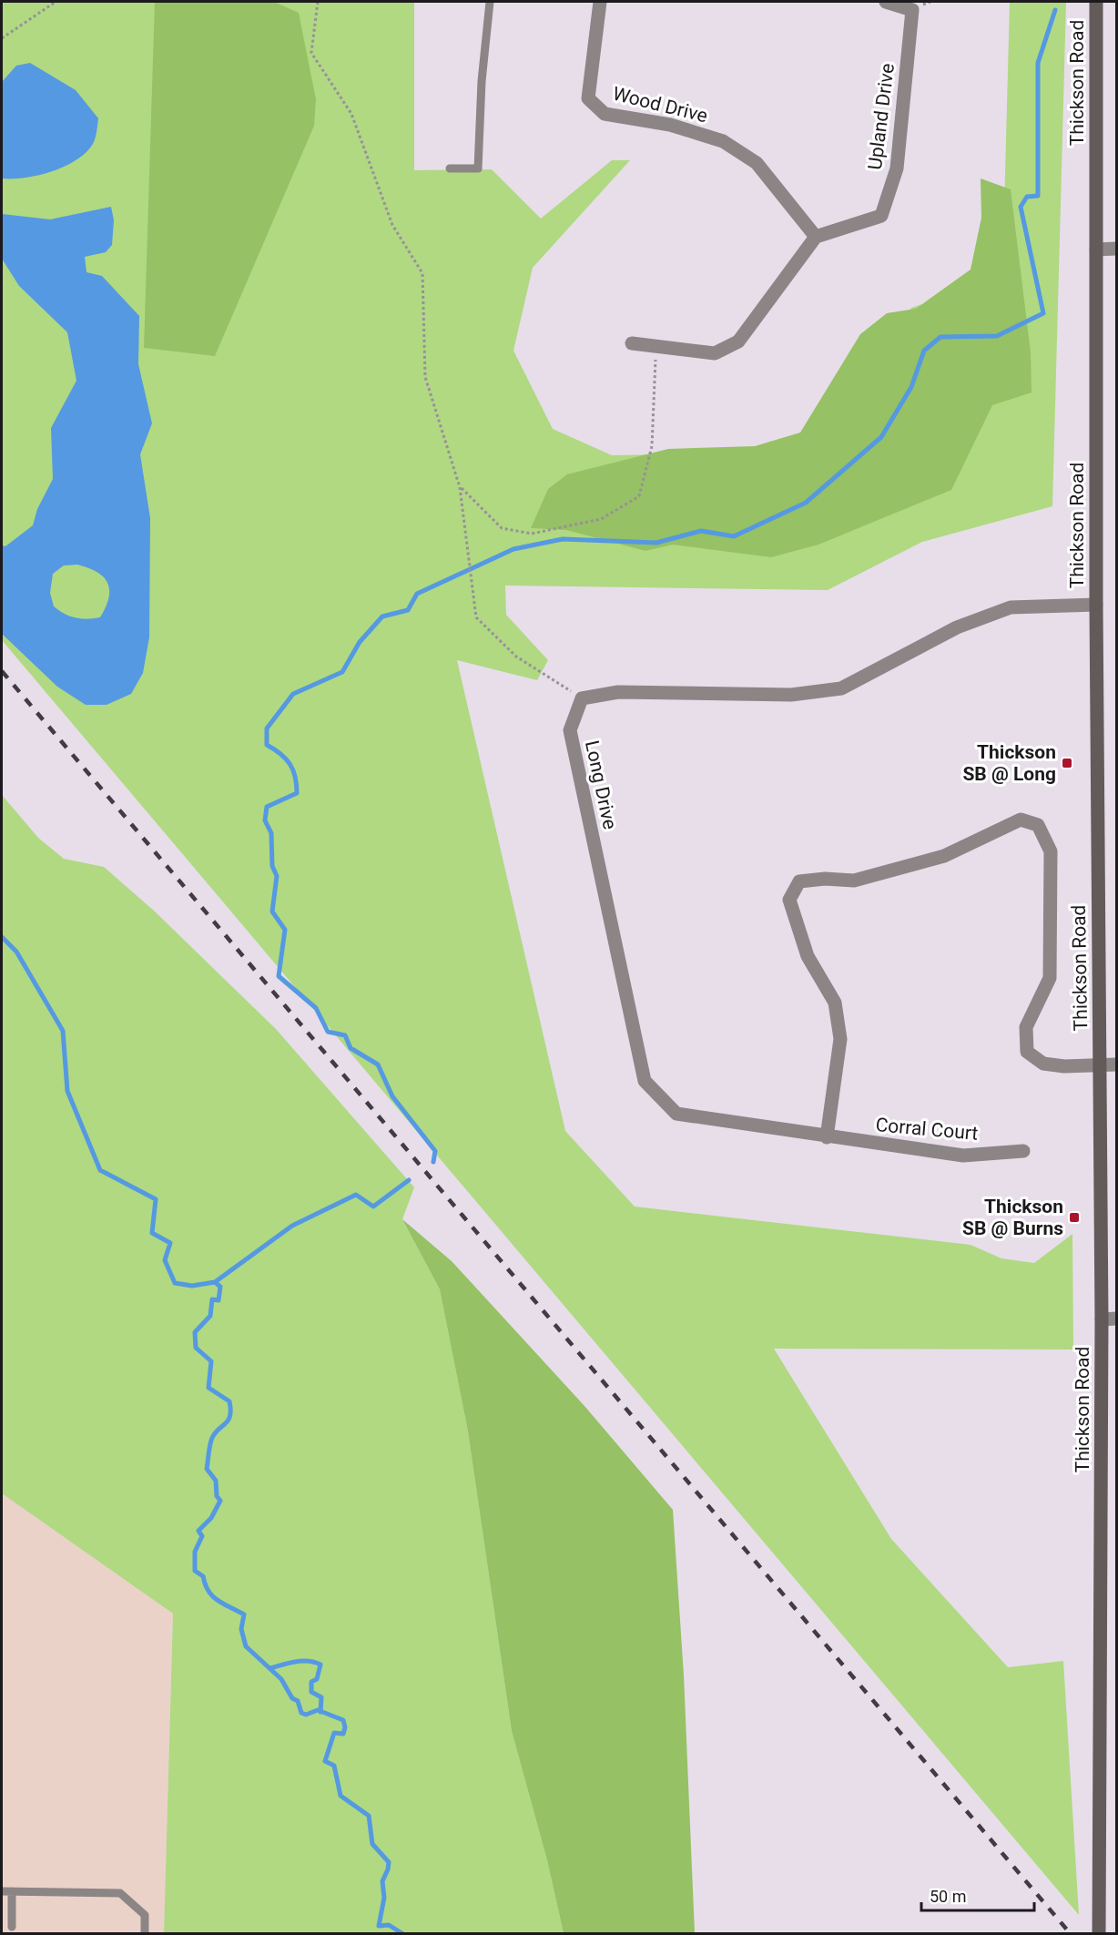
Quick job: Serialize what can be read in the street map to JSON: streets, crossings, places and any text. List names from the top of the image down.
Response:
{
  "streets": {
    "main road": ["Thickson Road"],
    "street": [
      "Wood Drive",
      "Upland Drive",
      "Long Drive",
      "Corral Court"
    ]
  },
  "crossings": [
    ["Wood Drive", "Upland Drive"],
    ["Long Drive", "Corral Court"]
  ],
  "places": {
    "transit": ["Thickson SB @ Long", "Thickson SB @ Burns"]
  },
  "scale_bar": "50 m"
}
